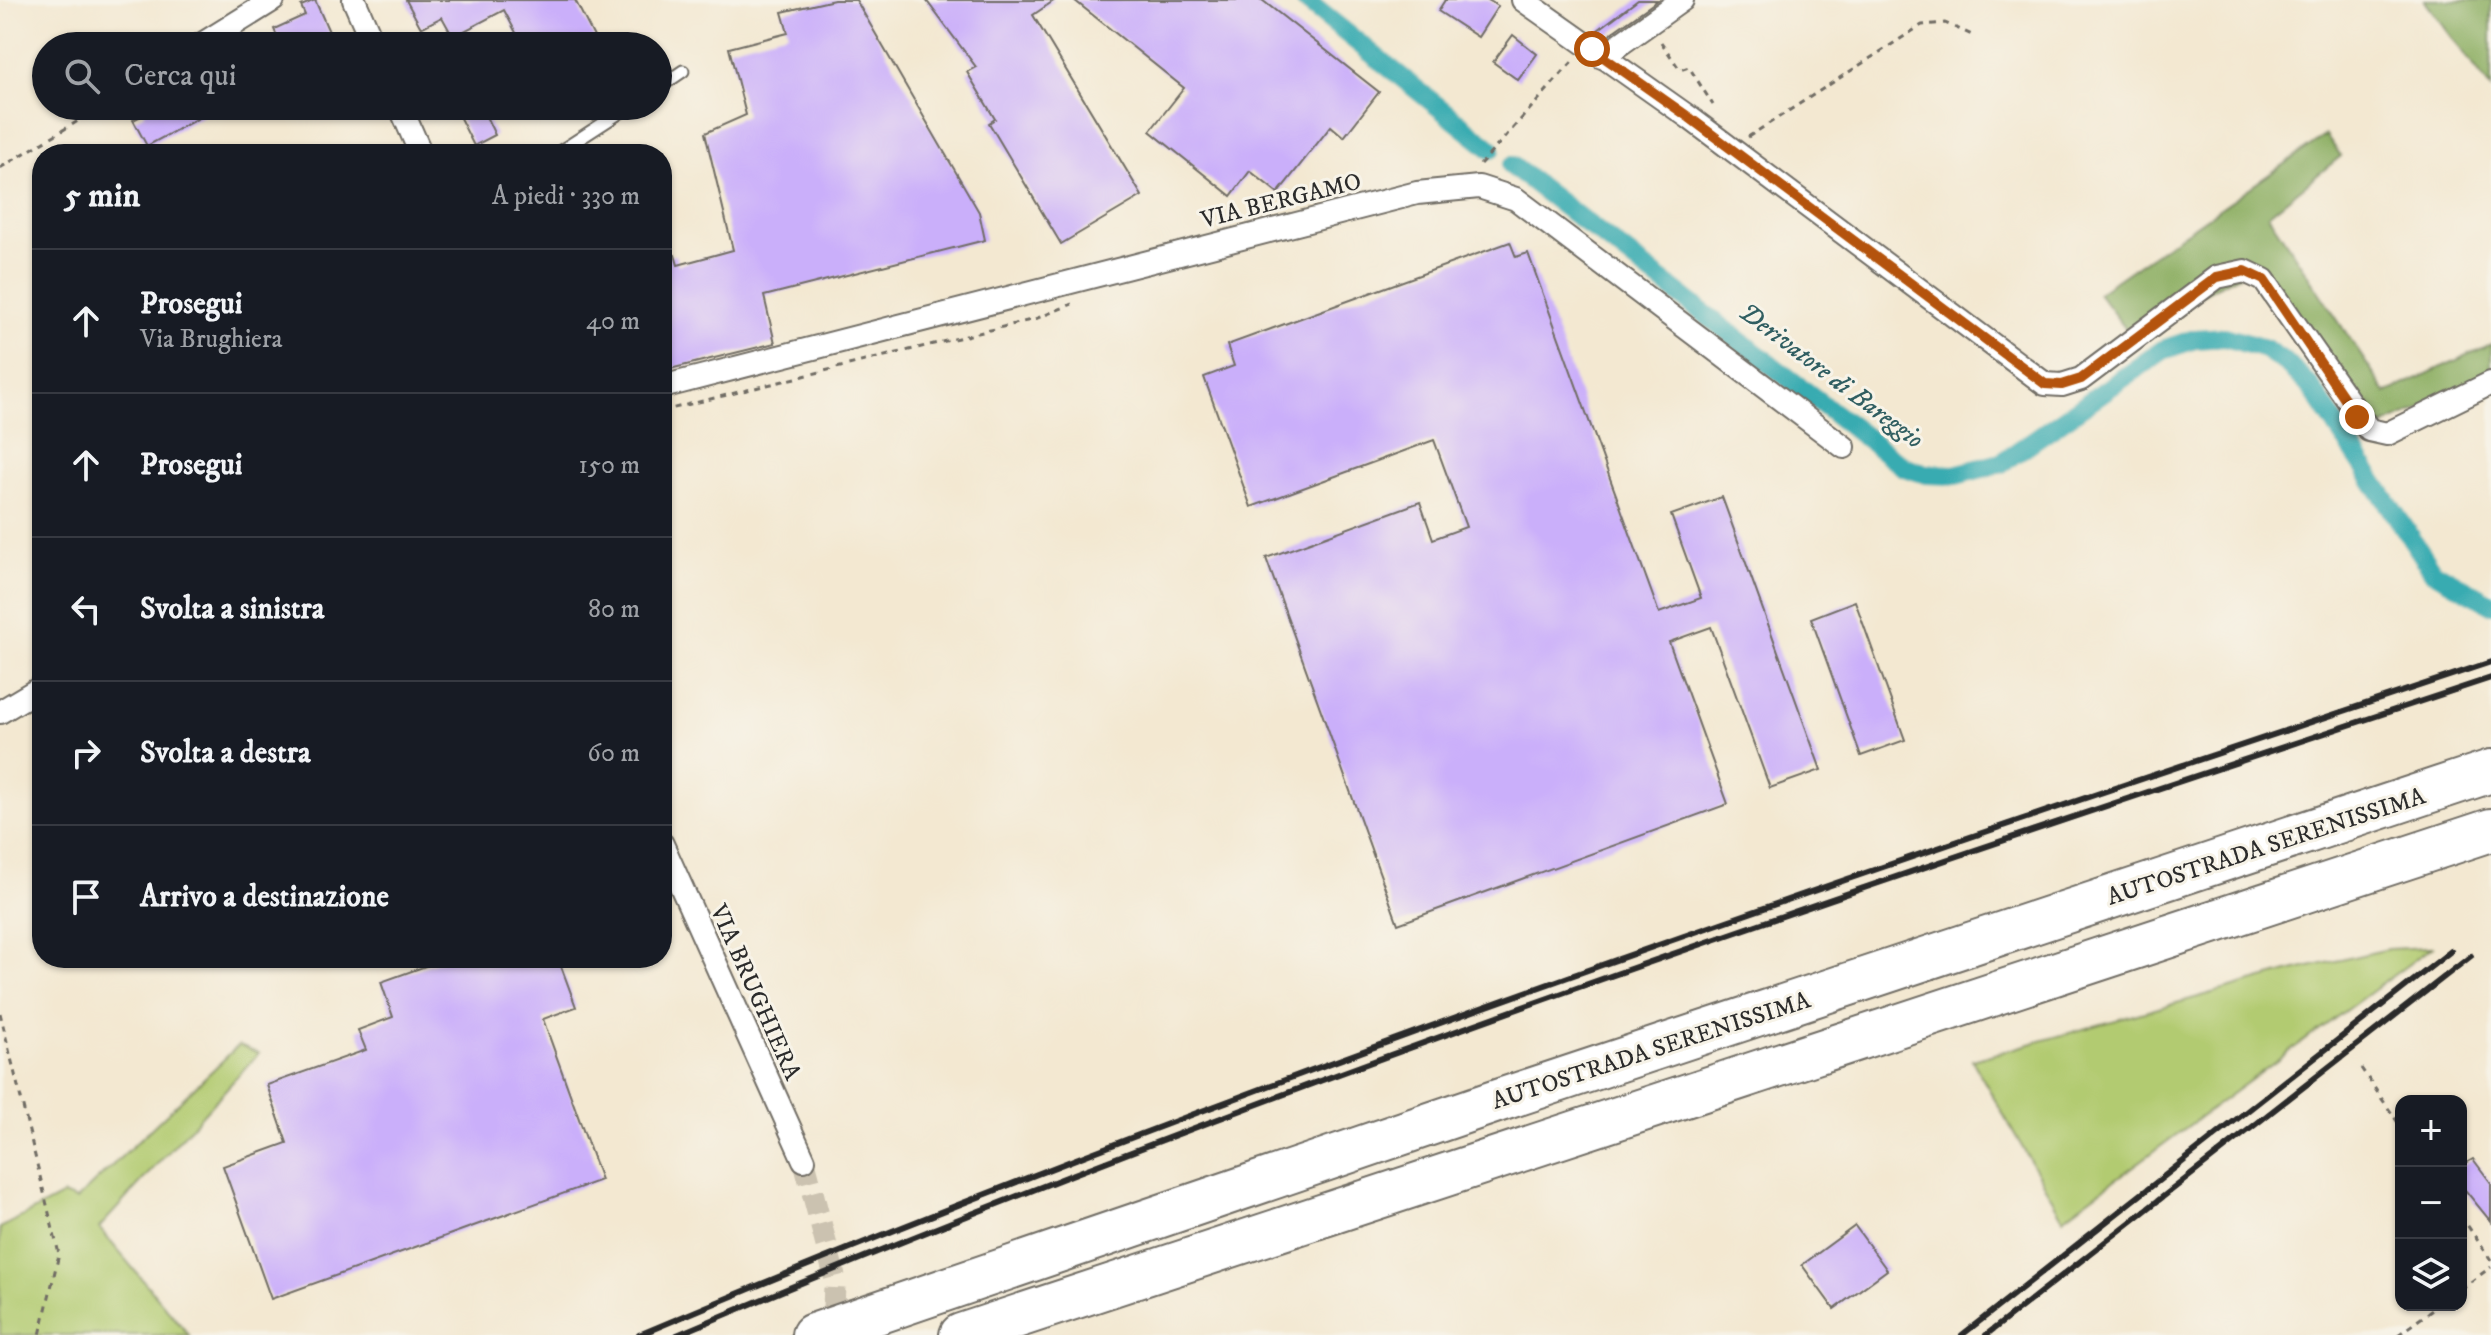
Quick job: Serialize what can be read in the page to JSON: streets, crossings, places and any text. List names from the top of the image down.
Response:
{
  "streets": {
    "highway": ["AUTOSTRADA SERENISSIMA"],
    "street": ["VIA BERGAMO", "VIA BRUGHIERA"]
  },
  "water": ["Derivatore di Bareggio"],
  "page": {
    "search": "Cerca qui",
    "heading": ["5 min", "A piedi · 330 m"],
    "list": [
      ["Prosegui", "Via Brughiera", "40 m"],
      ["Prosegui", "150 m"],
      ["Svolta a sinistra", "80 m"],
      ["Svolta a destra", "60 m"],
      "Arrivo a destinazione"
    ],
    "map_buttons": ["+", "−"]
  }
}
